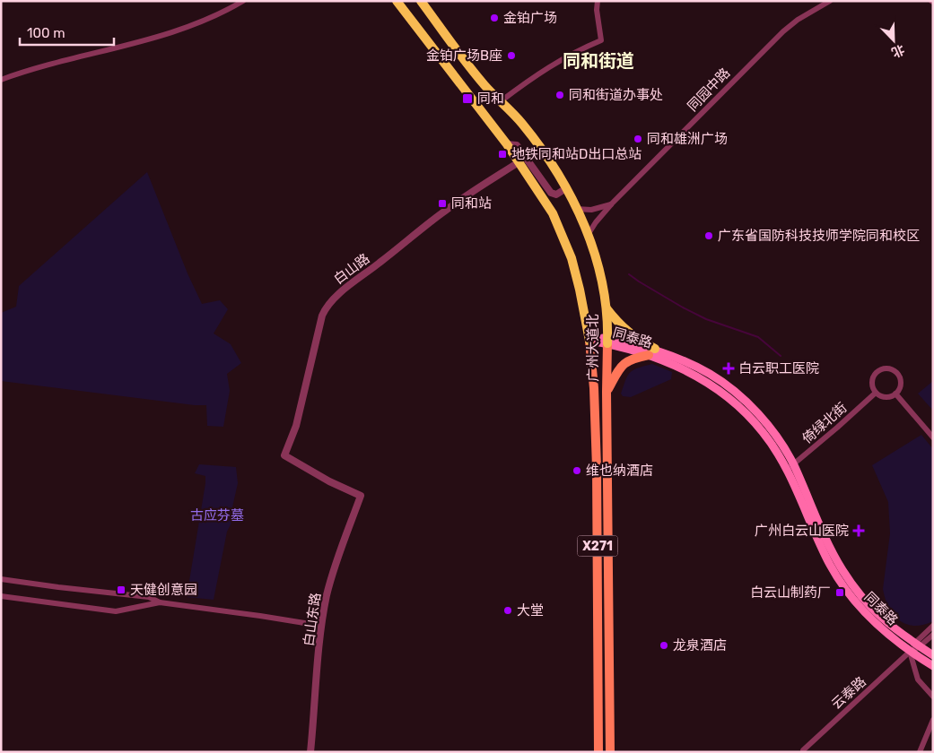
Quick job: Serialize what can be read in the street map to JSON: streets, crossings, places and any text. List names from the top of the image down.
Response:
{
  "streets": {
    "highway": ["广州大道北", "X271"],
    "main road": ["同泰路"],
    "street": [
      "同园中路",
      "白山路",
      "倚绿北街",
      "白山东路",
      "云泰路"
    ]
  },
  "crossings": [
    ["同园中路", "广州大道北"],
    ["白山路", "广州大道北"],
    ["白山路", "白山东路"],
    ["同泰路", "广州大道北"],
    ["同泰路", "倚绿北街"],
    ["同泰路", "云泰路"]
  ],
  "districts": ["同和街道"],
  "parks": ["古应芬墓"],
  "places": {
    "other": [
      "金铂广场",
      "金铂广场B座",
      "同和街道办事处",
      "同和雄洲广场",
      "广东省国防科技技师学院同和校区",
      "维也纳酒店",
      "大堂",
      "龙泉酒店"
    ],
    "transit": [
      "同和",
      "地铁同和站D出口总站",
      "同和站",
      "天健创意园",
      "白云山制药厂"
    ],
    "health": ["白云职工医院", "广州白云山医院"]
  },
  "scale_bar": "100 m",
  "north": "bottom right"
}
